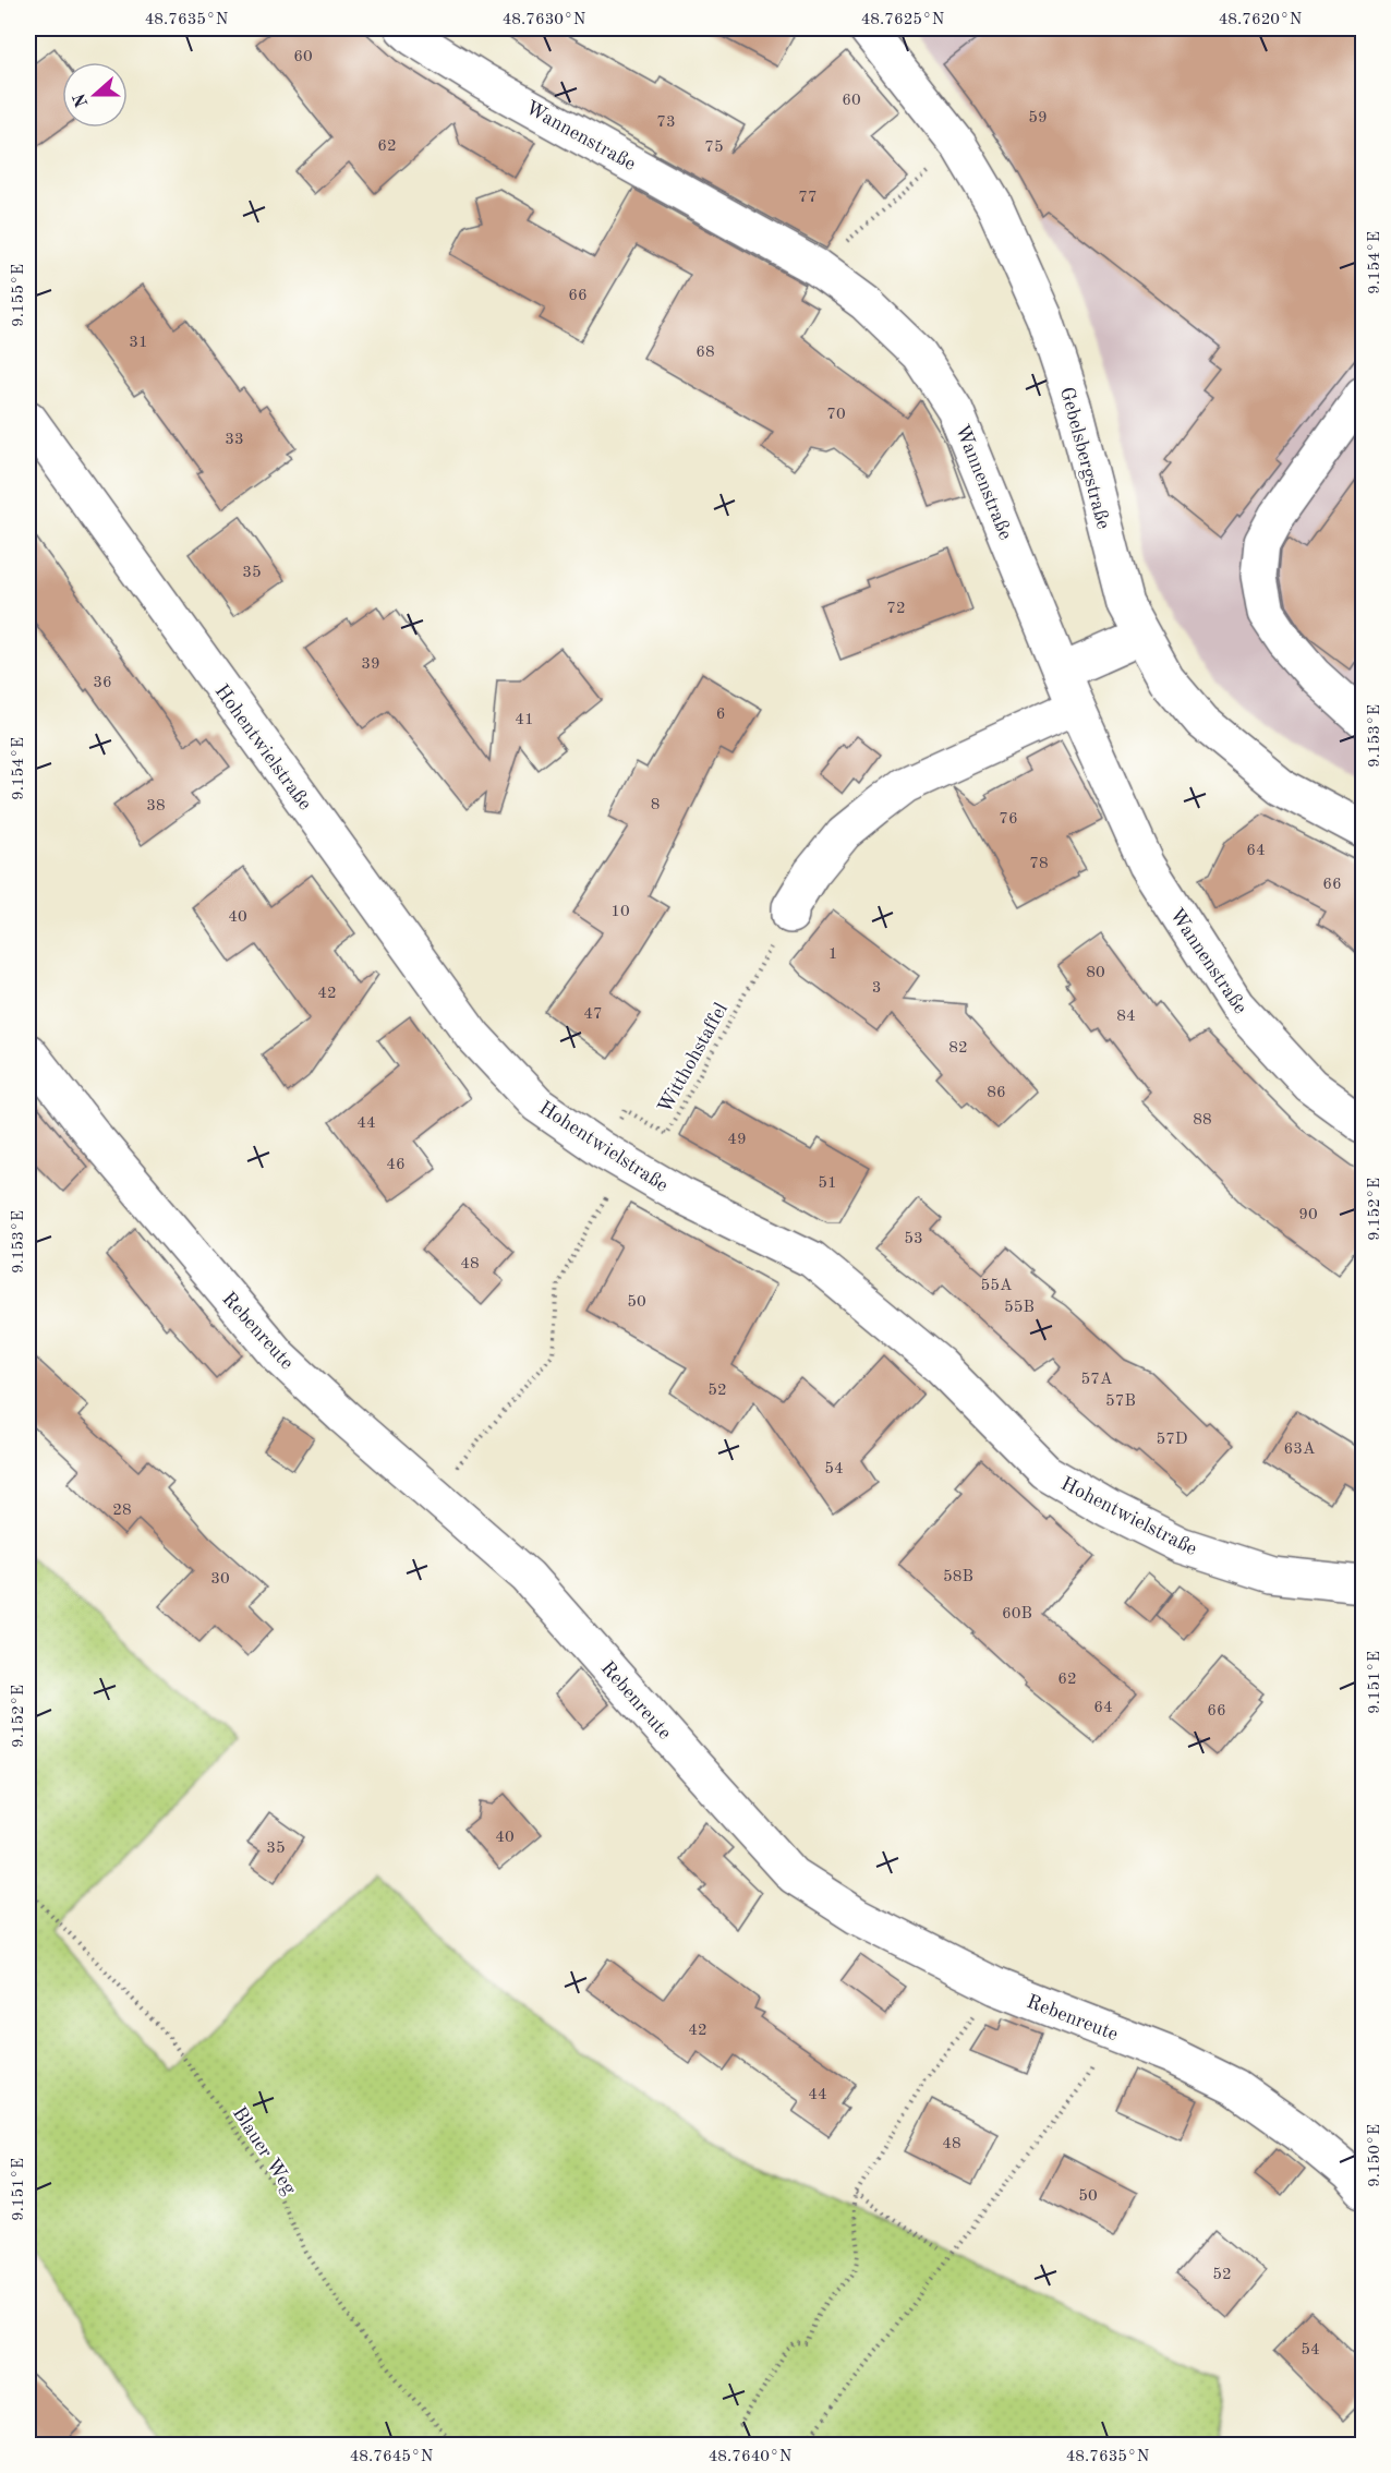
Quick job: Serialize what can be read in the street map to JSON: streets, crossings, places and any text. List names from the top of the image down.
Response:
{
  "streets": {
    "street": [
      "Wannenstraße",
      "Gebelsbergstraße",
      "Hohentwielstraße",
      "Rebenreute"
    ],
    "path": ["Witthohstaffel", "Blauer Weg"]
  },
  "crossings": [
    ["Hohentwielstraße", "Witthohstaffel"]
  ],
  "house_numbers": [
    "60",
    "60",
    "59",
    "73",
    "62",
    "75",
    "77",
    "66",
    "31",
    "68",
    "70",
    "33",
    "35",
    "72",
    "39",
    "36",
    "6",
    "41",
    "8",
    "38",
    "76",
    "64",
    "78",
    "66",
    "10",
    "40",
    "1",
    "80",
    "3",
    "42",
    "47",
    "84",
    "82",
    "86",
    "88",
    "44",
    "49",
    "46",
    "51",
    "90",
    "53",
    "48",
    "55A",
    "50",
    "55B",
    "57A",
    "52",
    "57B",
    "57D",
    "63A",
    "54",
    "28",
    "58B",
    "30",
    "60B",
    "62",
    "64",
    "66",
    "40",
    "35",
    "42",
    "44",
    "48",
    "50",
    "52",
    "54"
  ],
  "north": "left",
  "coordinates": [
    "48.7635°N",
    "48.7630°N",
    "48.7625°N",
    "48.7620°N",
    "9.154°E",
    "9.155°E",
    "9.153°E",
    "9.152°E",
    "9.151°E",
    "9.150°E",
    "48.7645°N",
    "48.7640°N"
  ]
}
